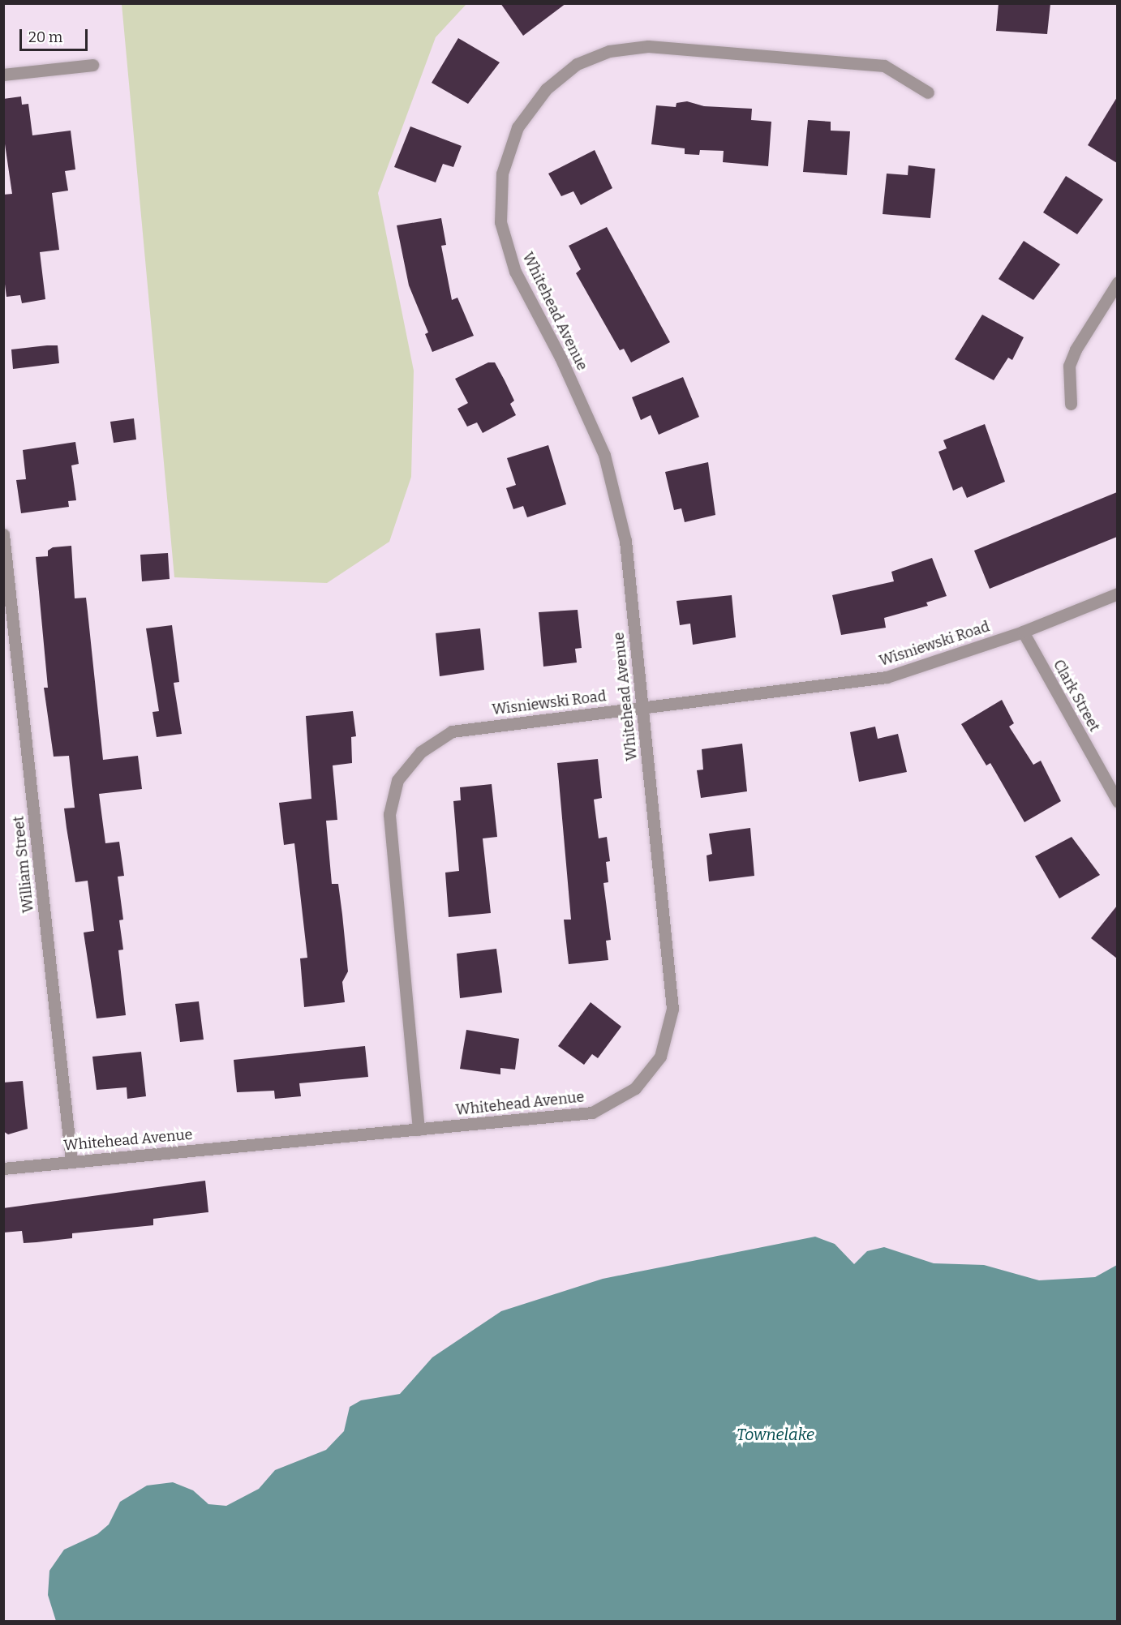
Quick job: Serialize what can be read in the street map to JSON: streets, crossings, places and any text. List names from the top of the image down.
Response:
{
  "streets": {
    "street": [
      "Whitehead Avenue",
      "Wisniewski Road",
      "Clark Street",
      "William Street"
    ]
  },
  "crossings": [
    ["Whitehead Avenue", "Wisniewski Road"],
    ["Whitehead Avenue", "William Street"],
    ["Wisniewski Road", "Clark Street"]
  ],
  "water": ["Townelake"],
  "scale_bar": "20 m"
}
